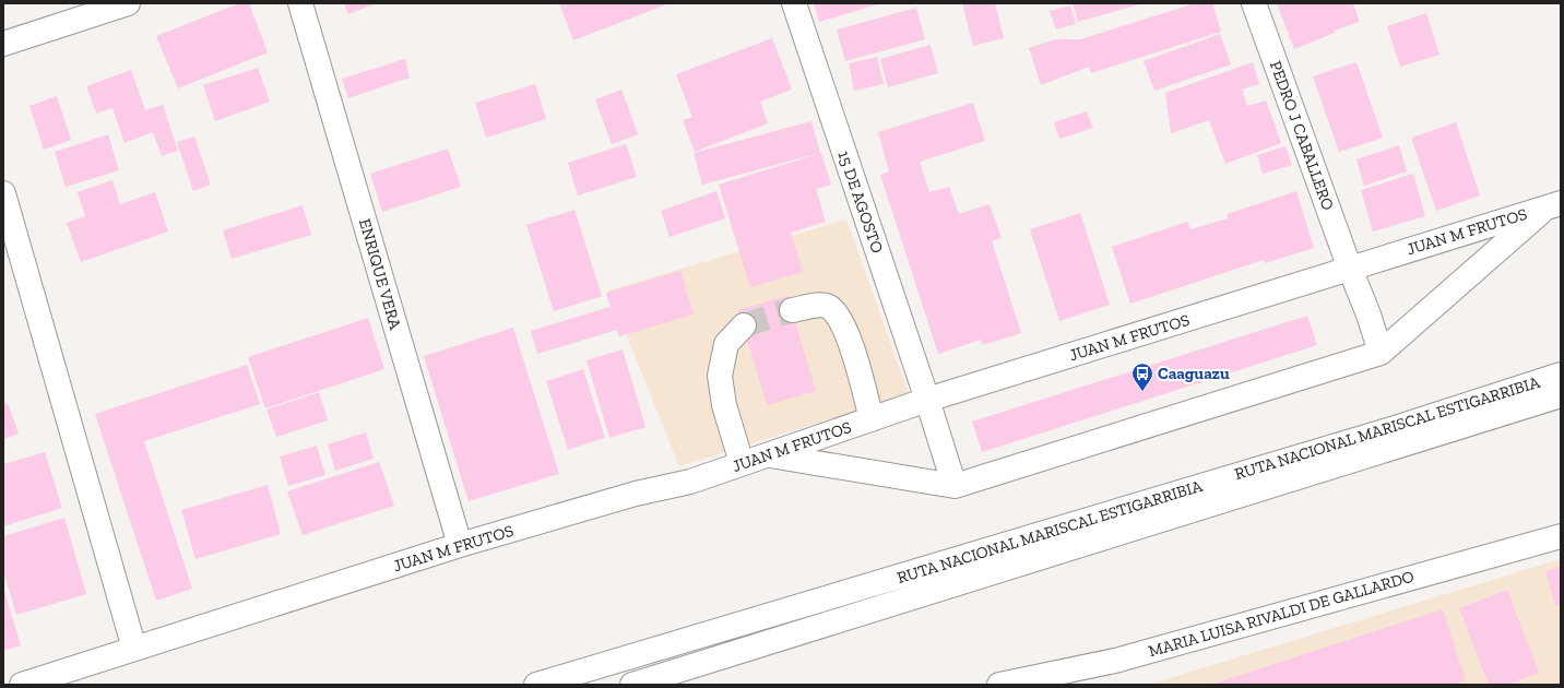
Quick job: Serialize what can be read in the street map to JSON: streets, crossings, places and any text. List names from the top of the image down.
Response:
{
  "streets": {
    "main road": [
      "PEDRO J CABALLERO",
      "15 DE AGOSTO",
      "JUAN M FRUTOS",
      "ENRIQUE VERA",
      "RUTA NACIONAL MARISCAL ESTIGARRIBIA",
      "MARIA LUISA RIVALDI DE GALLARDO"
    ]
  },
  "crossings": [
    ["PEDRO J CABALLERO", "JUAN M FRUTOS"],
    ["15 DE AGOSTO", "JUAN M FRUTOS"],
    ["JUAN M FRUTOS", "ENRIQUE VERA"]
  ],
  "places": {
    "bus stop": ["Caaguazu"]
  }
}
